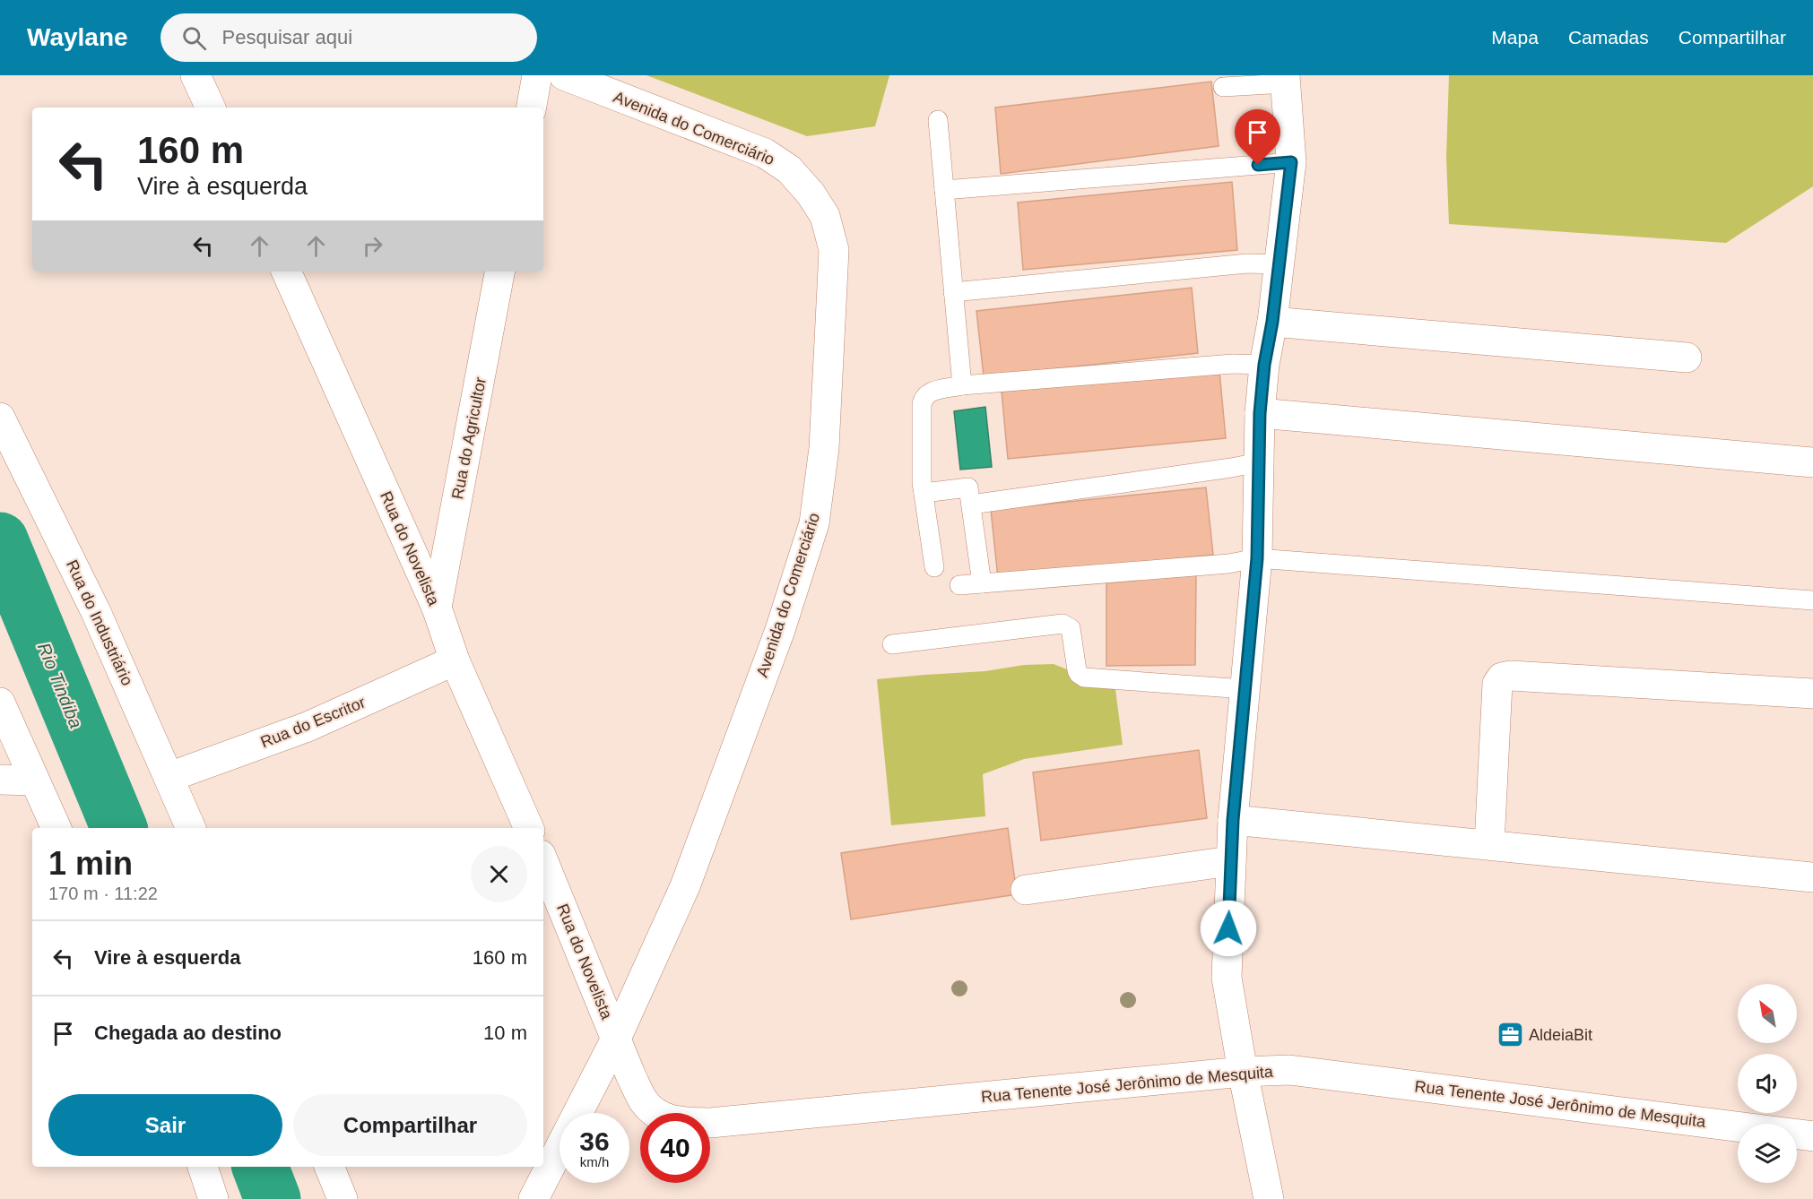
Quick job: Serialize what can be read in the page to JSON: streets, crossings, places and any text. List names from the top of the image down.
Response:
{
  "streets": {
    "street": [
      "Avenida do Comerciário",
      "Rua do Agricultor",
      "Rua do Novelista",
      "Rua do Industriário",
      "Rua do Escritor",
      "Rua Tenente José Jerônimo de Mesquita"
    ]
  },
  "crossings": [
    ["Avenida do Comerciário", "Rua do Novelista"],
    ["Avenida do Comerciário", "Rua Tenente José Jerônimo de Mesquita"],
    ["Rua do Agricultor", "Rua do Novelista"],
    ["Rua do Novelista", "Rua do Escritor"],
    ["Rua do Novelista", "Rua Tenente José Jerônimo de Mesquita"],
    ["Rua do Industriário", "Rua do Escritor"]
  ],
  "water": ["Rio Tindiba"],
  "places": {
    "office": ["AldeiaBit"]
  },
  "north": "top left",
  "page": {
    "header": "Waylane",
    "search": "Pesquisar aqui",
    "nav": ["Mapa", "Camadas", "Compartilhar"],
    "turn": ["160 m", "Vire à esquerda"],
    "heading": ["1 min", "170 m · 11:22"],
    "list": [
      {
        "name": "Vire à esquerda",
        "value": "160 m"
      },
      {
        "name": "Chegada ao destino",
        "value": "10 m"
      }
    ],
    "buttons": ["Sair", "Compartilhar"],
    "speed": "36 km/h",
    "limit": "40"
  }
}
